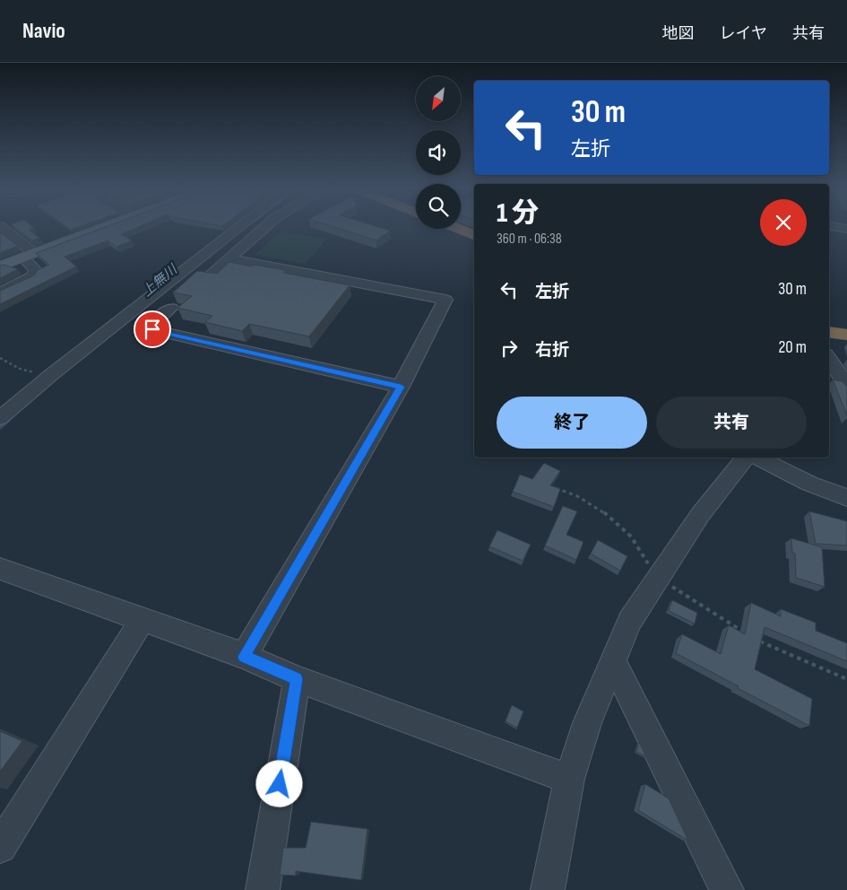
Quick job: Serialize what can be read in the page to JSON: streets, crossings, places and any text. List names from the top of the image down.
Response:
{
  "water": ["上無川"],
  "north": "bottom left",
  "page": {
    "header": "Navio",
    "nav": ["地図", "レイヤ", "共有"],
    "turn": ["30 m", "左折"],
    "heading": ["1 分", "360 m · 06:38"],
    "list": [
      {
        "name": "左折",
        "value": "30 m"
      },
      {
        "name": "右折",
        "value": "20 m"
      }
    ],
    "buttons": ["終了", "共有"]
  }
}
